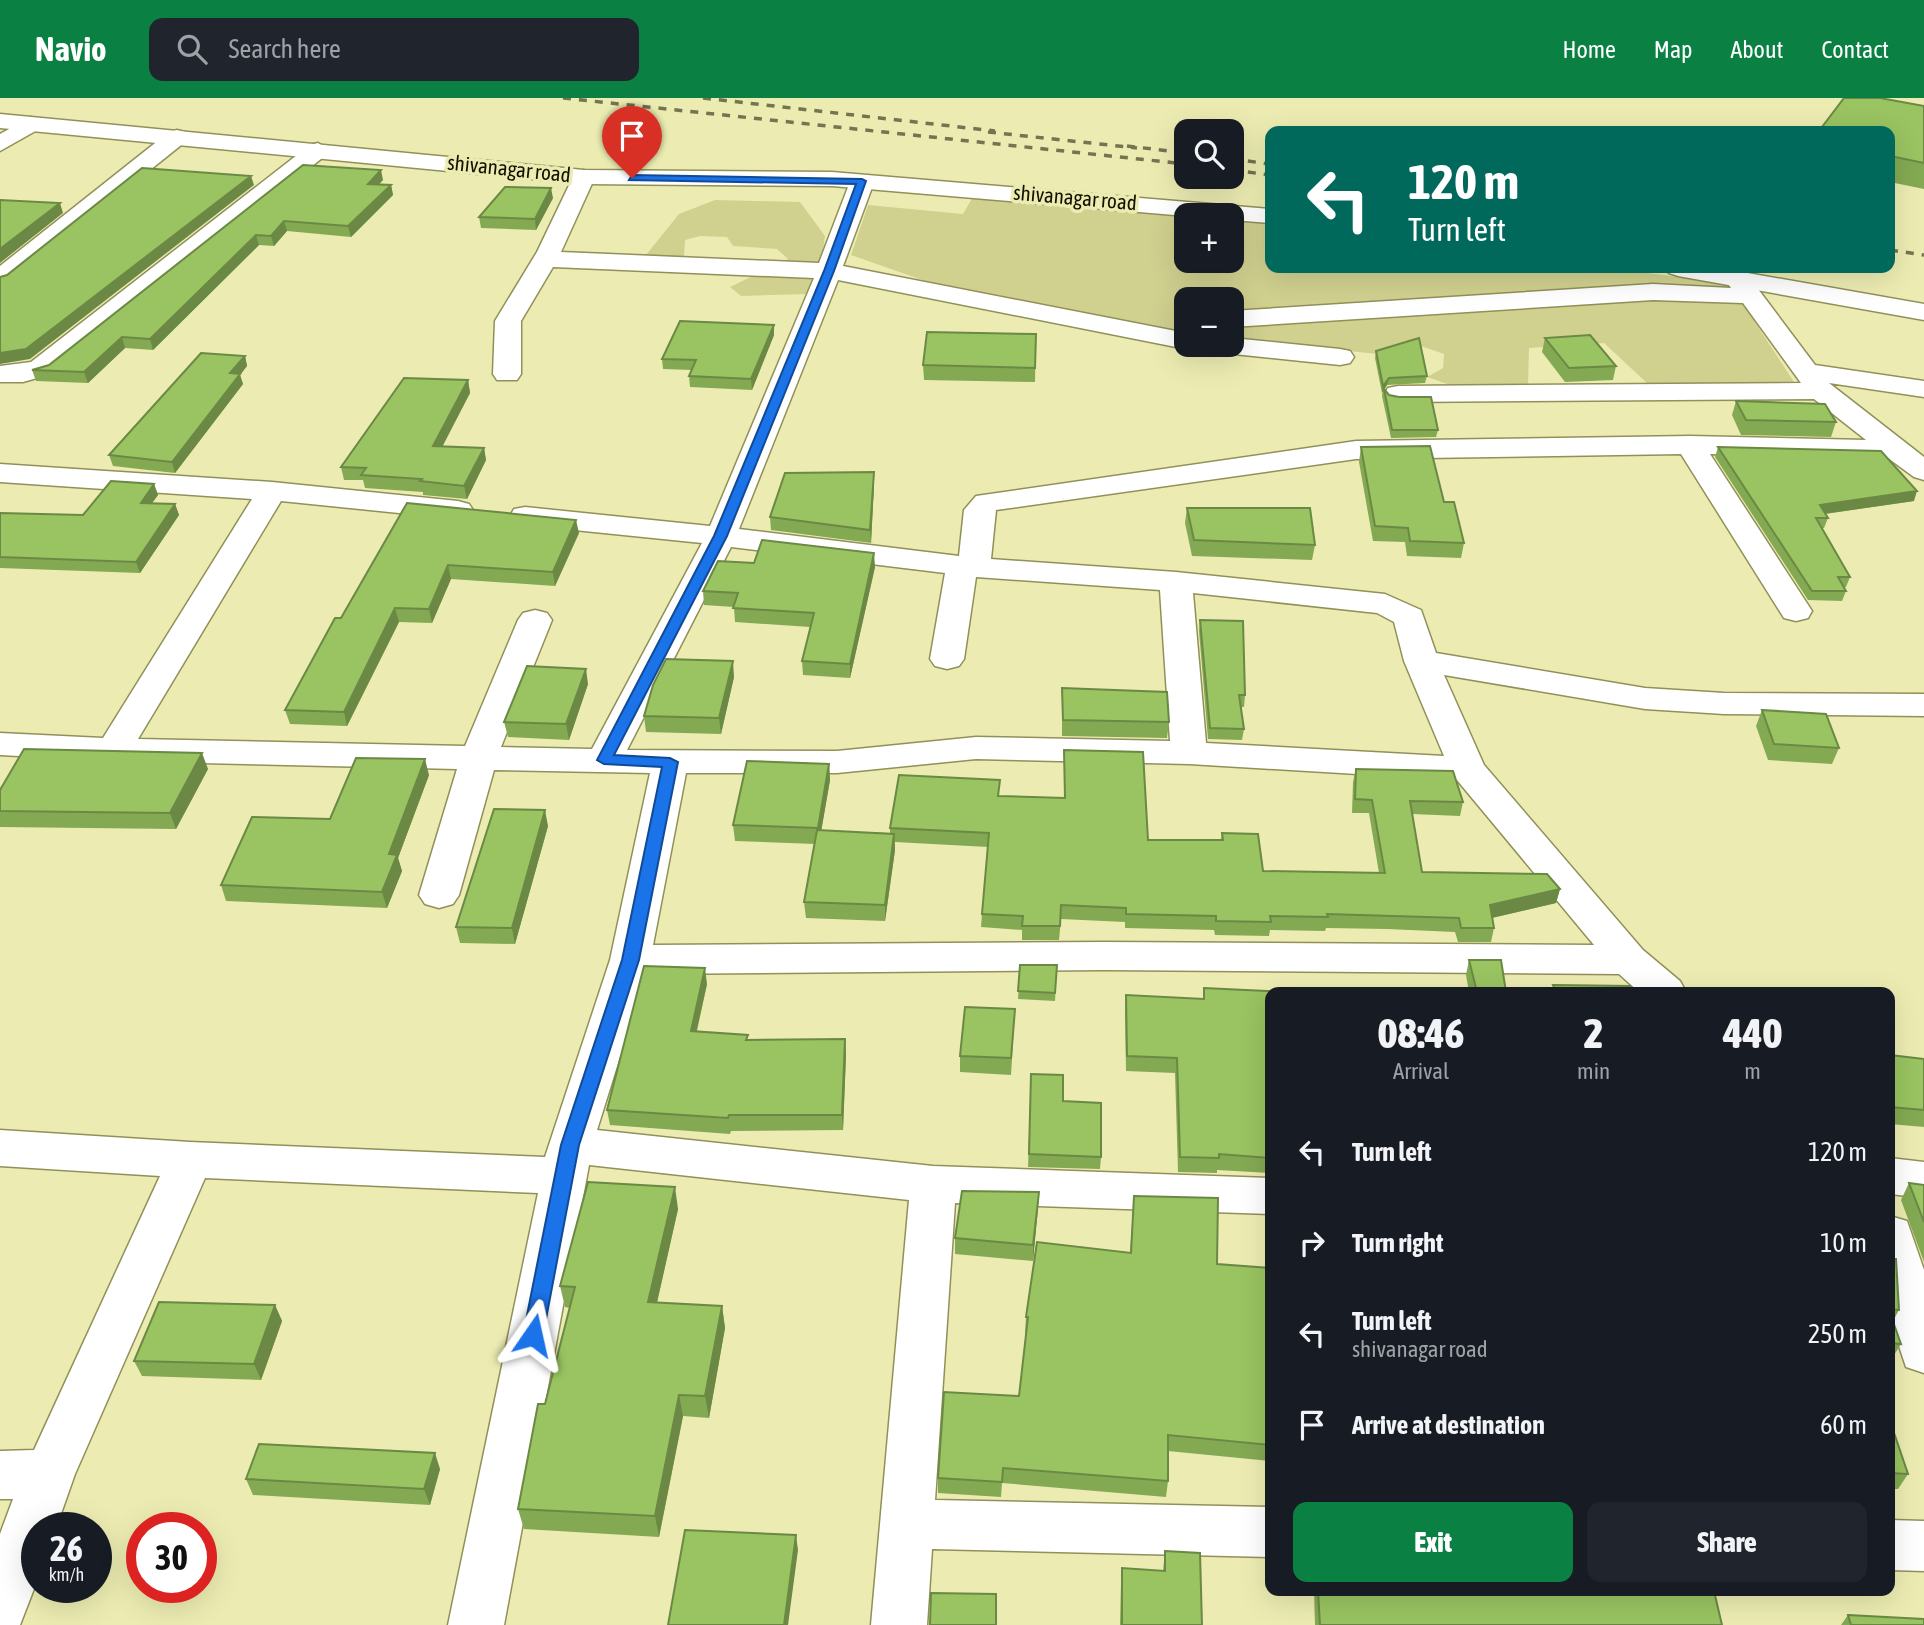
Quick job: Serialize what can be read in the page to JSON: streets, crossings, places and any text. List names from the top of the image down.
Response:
{
  "streets": {
    "street": ["shivanagar road"]
  },
  "page": {
    "header": "Navio",
    "search": "Search here",
    "nav": [
      "Home",
      "Map",
      "About",
      "Contact"
    ],
    "map_buttons": ["+", "−"],
    "turn": ["120 m", "Turn left"],
    "eta": [
      "08:46",
      "Arrival",
      "2",
      "min",
      "440",
      "m"
    ],
    "list": [
      {
        "name": "Turn left",
        "value": "120 m"
      },
      {
        "name": "Turn right",
        "value": "10 m"
      },
      {
        "name": "Turn left",
        "note": "shivanagar road",
        "value": "250 m"
      },
      {
        "name": "Arrive at destination",
        "value": "60 m"
      }
    ],
    "buttons": ["Exit", "Share"],
    "speed": "26 km/h",
    "limit": "30"
  }
}
